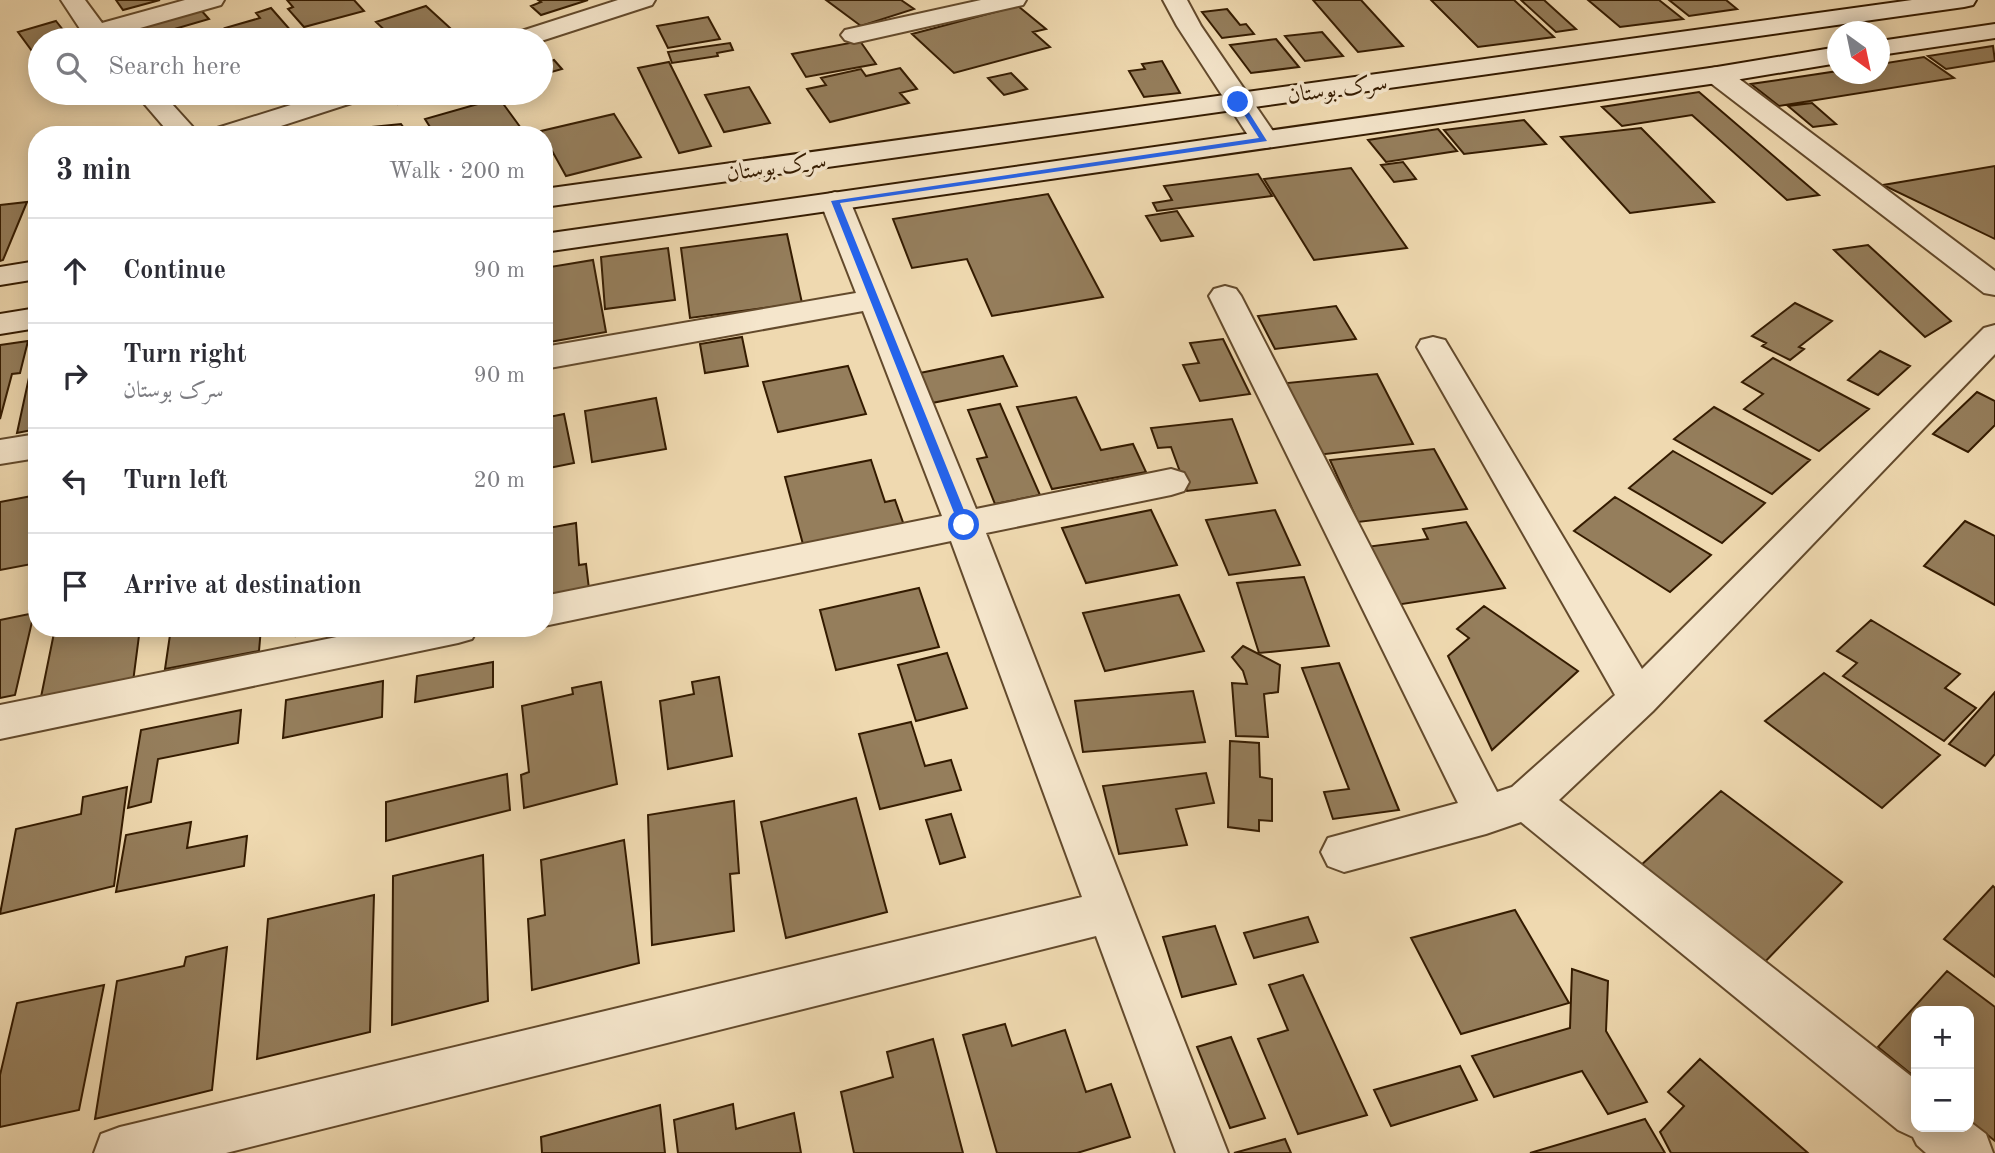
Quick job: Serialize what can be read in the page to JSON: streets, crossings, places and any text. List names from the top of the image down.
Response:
{
  "streets": {
    "street": ["سرک بوستان"]
  },
  "north": "bottom right",
  "page": {
    "search": "Search here",
    "heading": ["3 min", "Walk · 200 m"],
    "list": [
      ["Continue", "90 m"],
      ["Turn right", "سرک بوستان", "90 m"],
      ["Turn left", "20 m"],
      "Arrive at destination"
    ],
    "map_buttons": ["+", "−"]
  }
}
